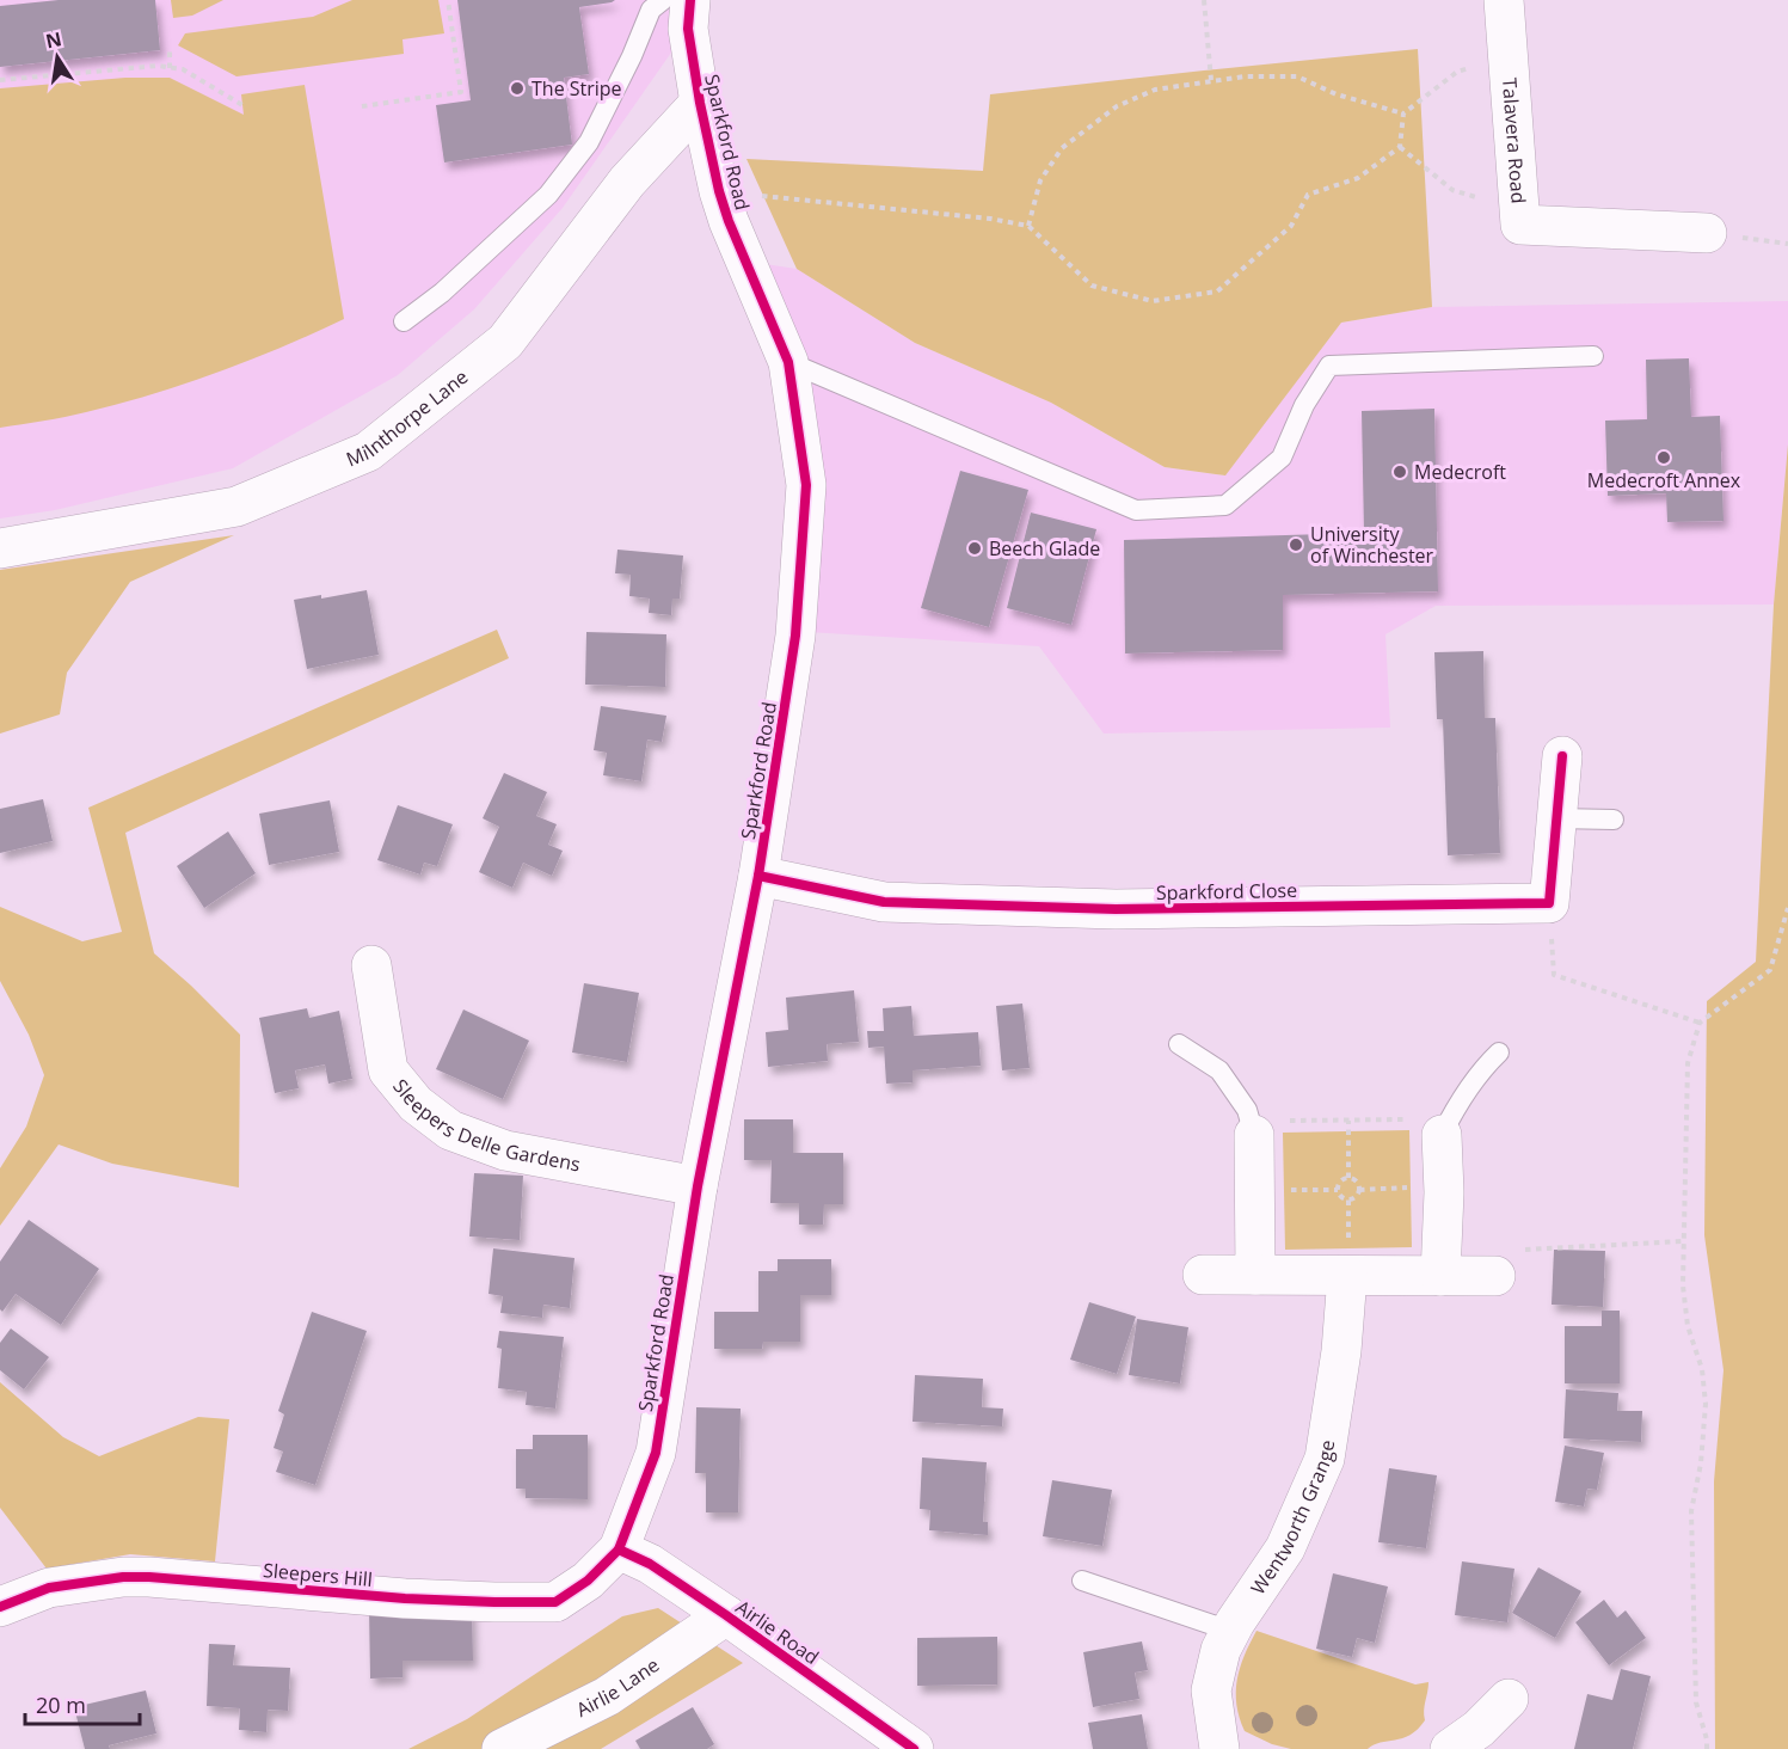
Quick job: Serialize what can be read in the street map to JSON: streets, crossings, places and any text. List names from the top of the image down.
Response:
{
  "streets": {
    "street": [
      "Talavera Road",
      "Sparkford Road",
      "Milnthorpe Lane",
      "Sparkford Close",
      "Sleepers Delle Gardens",
      "Wentworth Grange",
      "Sleepers Hill",
      "Airlie Road",
      "Airlie Lane"
    ]
  },
  "crossings": [
    ["Sparkford Road", "Milnthorpe Lane"],
    ["Sparkford Road", "Sparkford Close"],
    ["Sparkford Road", "Sleepers Delle Gardens"],
    ["Sparkford Road", "Sleepers Hill"],
    ["Sparkford Road", "Airlie Road"],
    ["Sleepers Hill", "Airlie Road"],
    ["Airlie Road", "Airlie Lane"]
  ],
  "places": [
    "The Stripe",
    "Medecroft Annex",
    "Medecroft",
    "University of Winchester",
    "Beech Glade"
  ],
  "scale_bar": "20 m",
  "north": "top"
}
